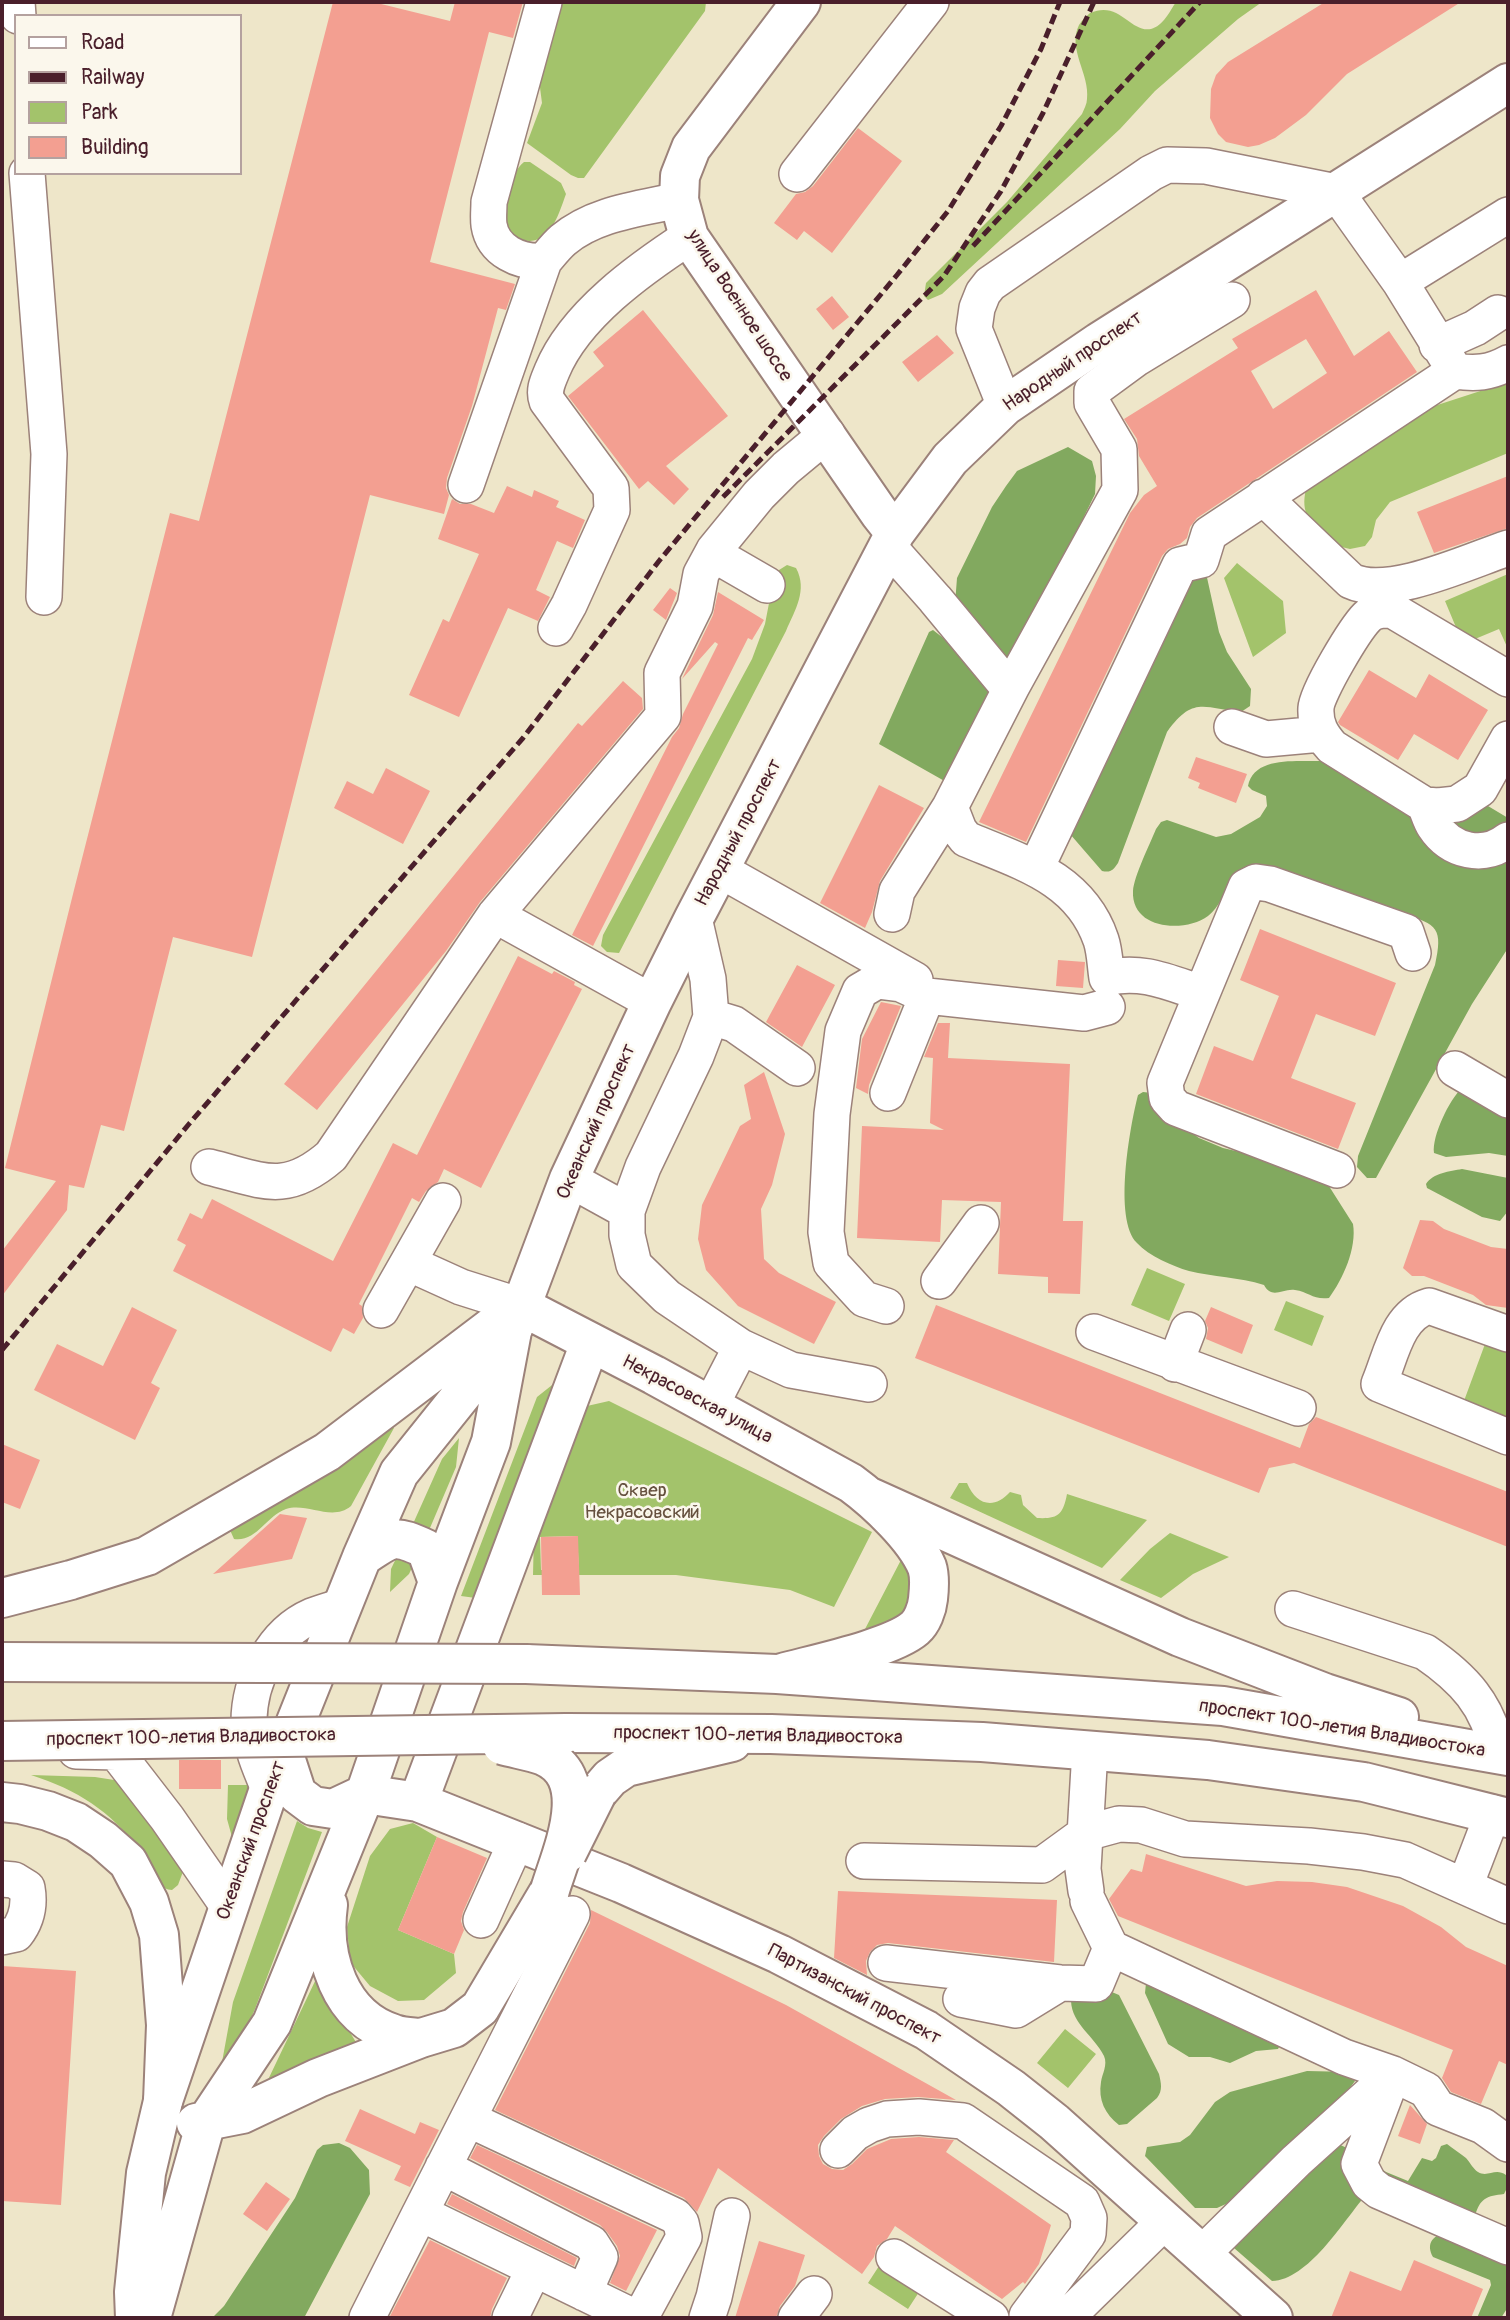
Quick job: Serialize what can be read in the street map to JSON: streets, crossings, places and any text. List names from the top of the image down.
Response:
{
  "streets": {
    "main road": [
      "улица Военное шоссе",
      "Народный проспект",
      "Океанский проспект",
      "Некрасовская улица",
      "проспект 100-летия Владивостока",
      "Партизанский проспект"
    ]
  },
  "crossings": [
    ["улица Военное шоссе", "Народный проспект"],
    ["Народный проспект", "Океанский проспект"],
    ["Океанский проспект", "Некрасовская улица"],
    ["Океанский проспект", "Партизанский проспект"]
  ],
  "parks": ["Сквер Некрасовский"],
  "legend": [
    "Road",
    "Railway",
    "Park",
    "Building"
  ]
}
